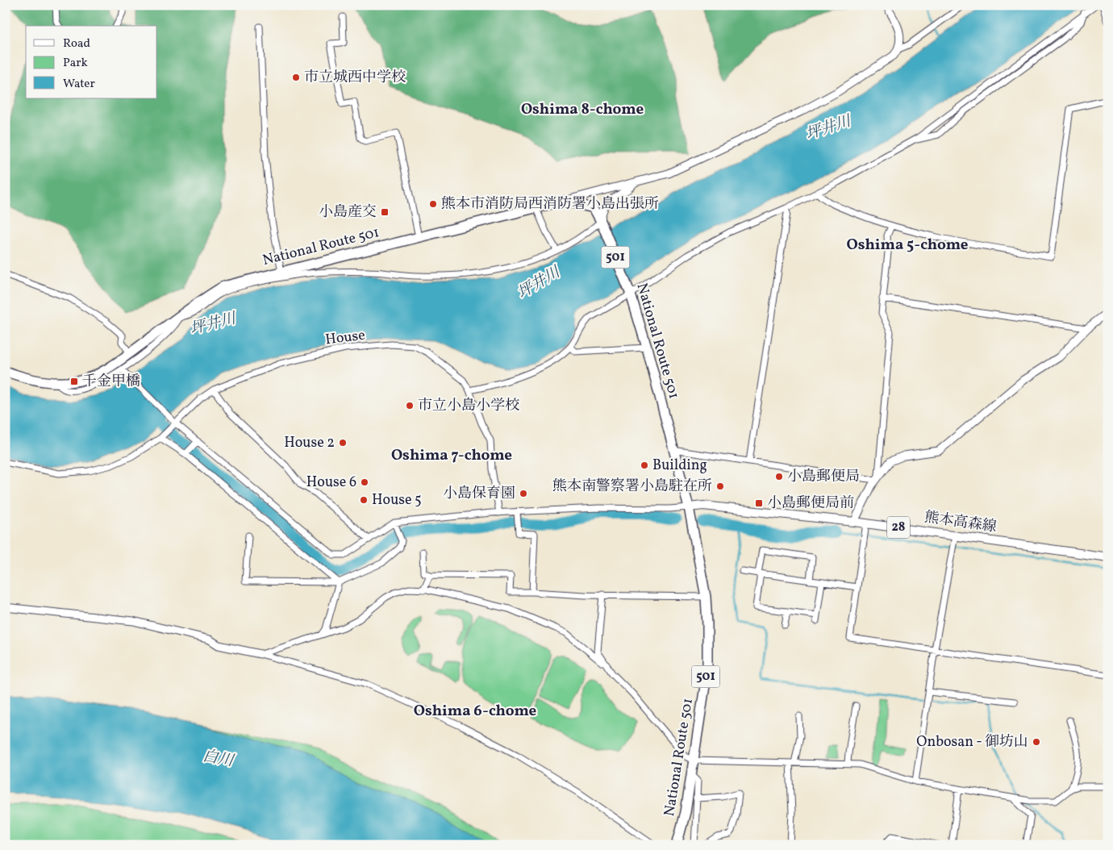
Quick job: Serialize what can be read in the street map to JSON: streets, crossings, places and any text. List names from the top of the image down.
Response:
{
  "streets": {
    "highway": ["National Route 501", "501"],
    "main road": ["熊本高森線", "28"],
    "street": ["House"]
  },
  "crossings": [
    ["National Route 501", "熊本高森線"]
  ],
  "districts": [
    "Oshima 8-chome",
    "Oshima 5-chome",
    "Oshima 7-chome",
    "Oshima 6-chome"
  ],
  "water": ["坪井川", "白川"],
  "places": {
    "other": [
      "市立城西中学校",
      "熊本市消防局西消防署小島出張所",
      "市立小島小学校",
      "House 2",
      "Building",
      "小島郵便局",
      "House 6",
      "熊本南警察署小島駐在所",
      "小島保育園",
      "House 5",
      "Onbosan - 御坊山"
    ],
    "transit": ["小島産交", "千金甲橋", "小島郵便局前"]
  },
  "legend": ["Road", "Park", "Water"]
}
